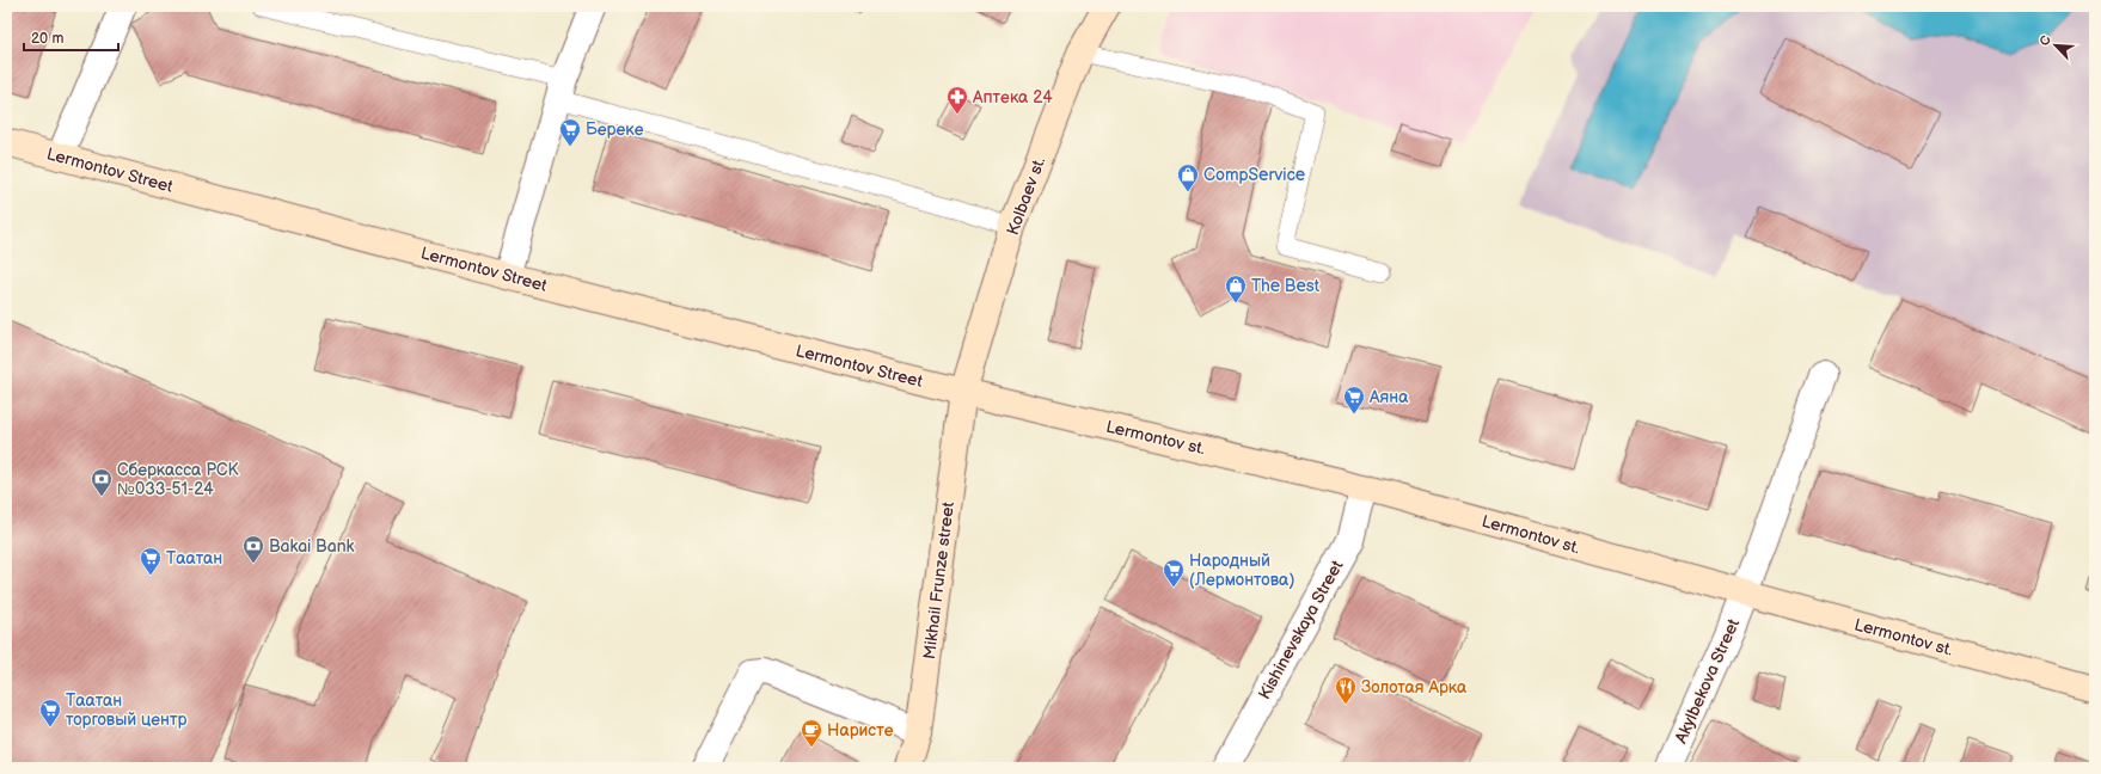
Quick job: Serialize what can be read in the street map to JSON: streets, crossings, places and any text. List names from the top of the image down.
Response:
{
  "streets": {
    "main road": [
      "Lermontov Street",
      "Kolbaev st.",
      "Lermontov st.",
      "Mikhail Frunze street"
    ],
    "street": ["Kishinevskaya Street", "Akylbekova Street"]
  },
  "crossings": [
    ["Lermontov Street", "Kolbaev st."],
    ["Lermontov Street", "Lermontov st."],
    ["Lermontov Street", "Mikhail Frunze street"],
    ["Kolbaev st.", "Lermontov st."],
    ["Kolbaev st.", "Mikhail Frunze street"],
    ["Lermontov st.", "Mikhail Frunze street"],
    ["Lermontov st.", "Kishinevskaya Street"],
    ["Lermontov st.", "Akylbekova Street"]
  ],
  "places": {
    "pharmacy": ["Аптека 24"],
    "supermarket": [
      "Береке",
      "Аяна",
      "Таатан",
      "Народный (Лермонтова)",
      "Таатан торговый центр"
    ],
    "shop": ["CompService", "The Best"],
    "bank": ["Сберкасса РСК №033-51-24", "Bakai Bank"],
    "restaurant": ["Золотая Арка"],
    "cafe": ["Наристе"]
  },
  "scale_bar": "20 m",
  "north": "top left"
}
